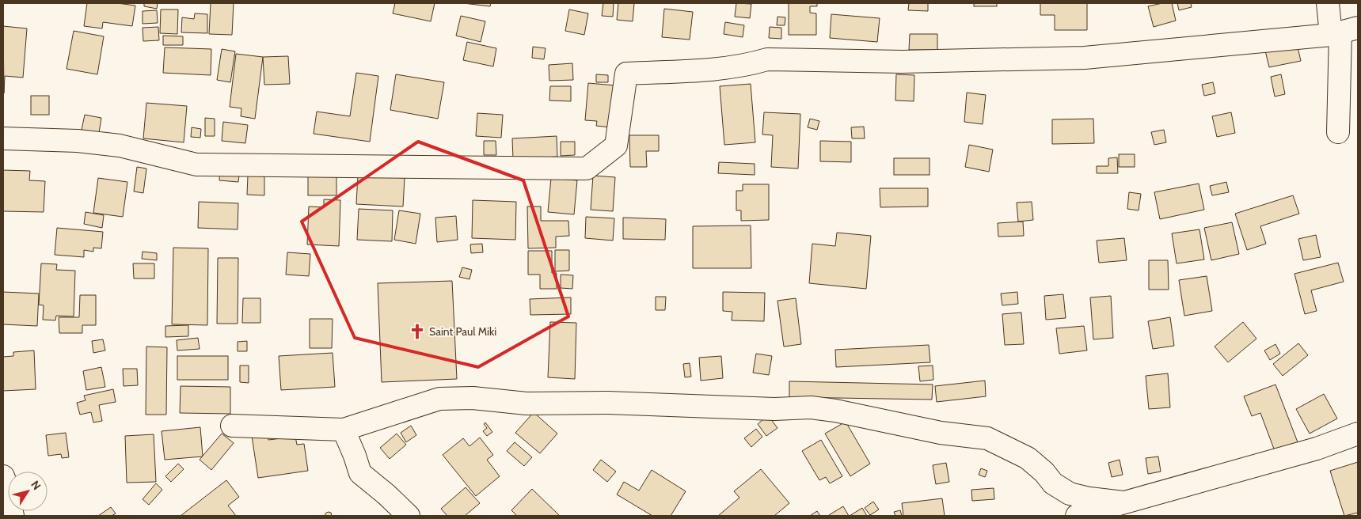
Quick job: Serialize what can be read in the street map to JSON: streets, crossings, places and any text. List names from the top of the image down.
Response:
{
  "places": {
    "church": ["Saint Paul Miki"]
  },
  "north": "top right"
}
